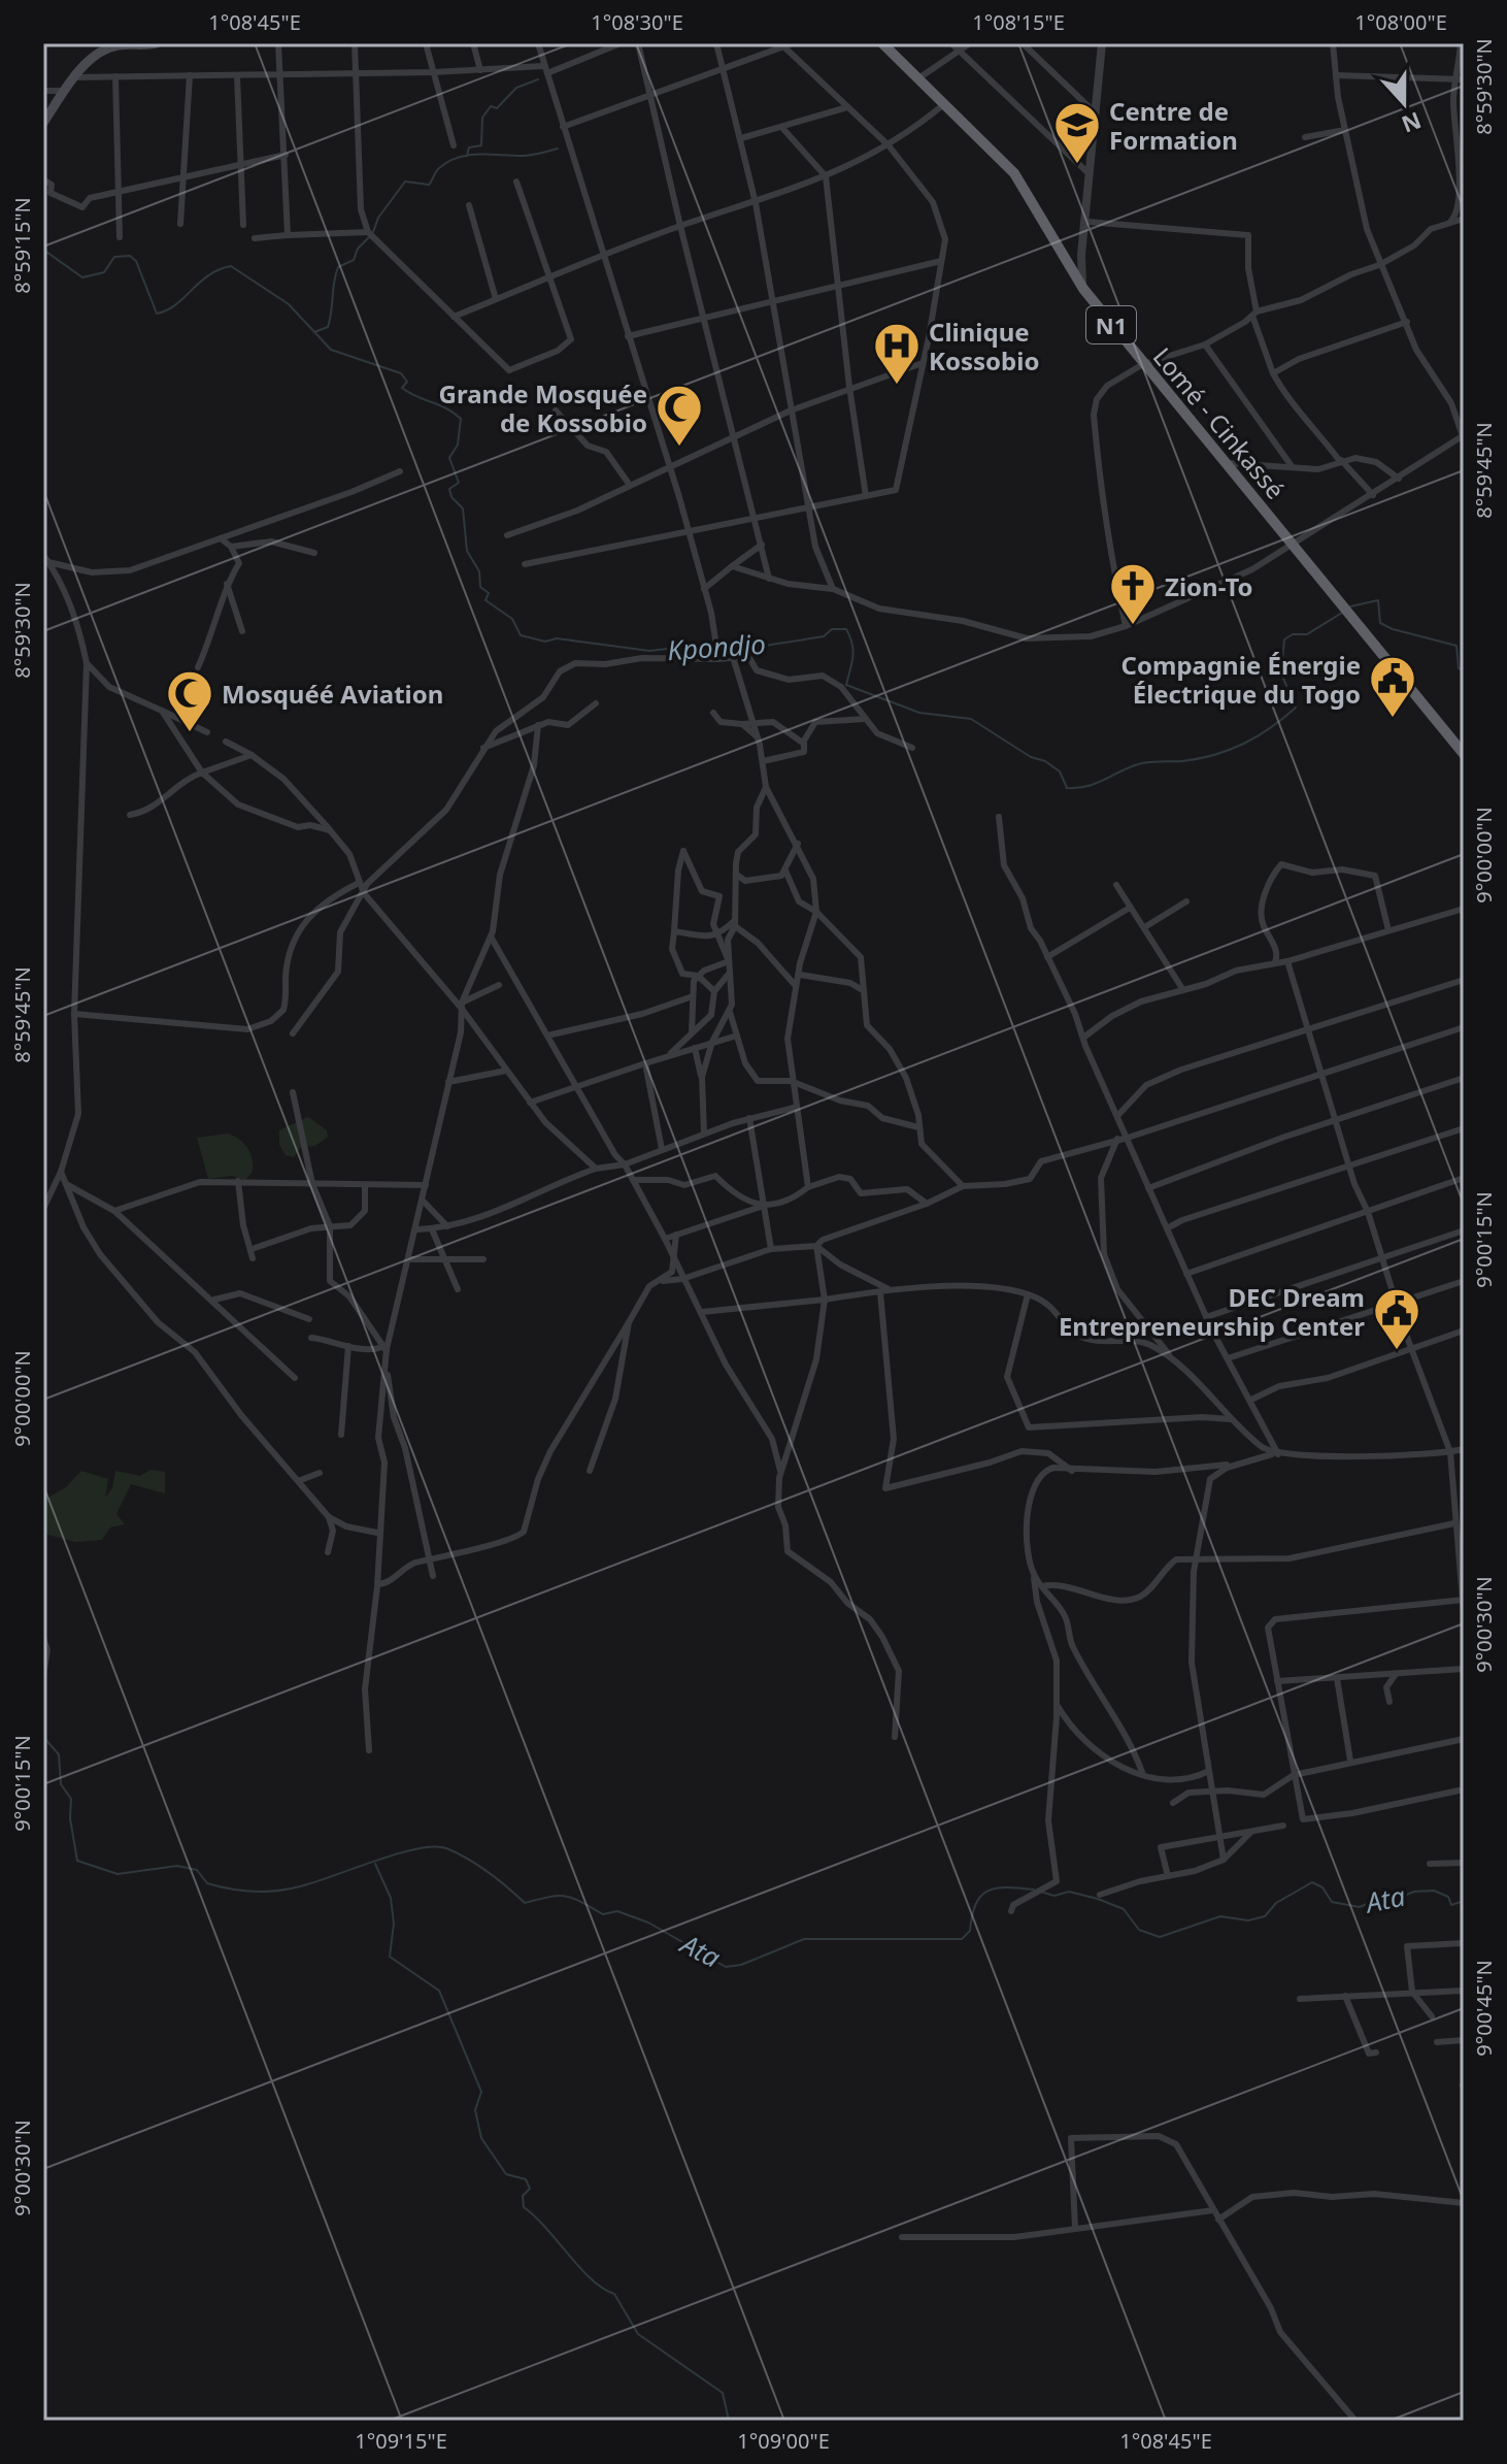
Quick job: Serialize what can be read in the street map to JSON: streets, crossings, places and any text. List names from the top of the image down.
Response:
{
  "streets": {
    "highway": ["N1", "Lomé - Cinkassé"]
  },
  "water": ["Kpondjo", "Ata"],
  "places": {
    "school or university": ["Centre de Formation"],
    "hospital": ["Clinique Kossobio"],
    "mosque": ["Grande Mosquée de Kossobio", "Mosquéé Aviation"],
    "church": ["Zion-To"],
    "public building": ["Compagnie Énergie Électrique du Togo", "DEC Dream Entrepreneurship Center"]
  },
  "north": "bottom",
  "coordinates": [
    "1°08'45\"E",
    "1°08'30\"E",
    "1°08'15\"E",
    "1°08'00\"E",
    "8°59'30\"N",
    "8°59'15\"N",
    "8°59'45\"N",
    "9°00'00\"N",
    "9°00'15\"N",
    "9°00'30\"N",
    "9°00'45\"N",
    "1°09'15\"E",
    "1°09'00\"E"
  ]
}
